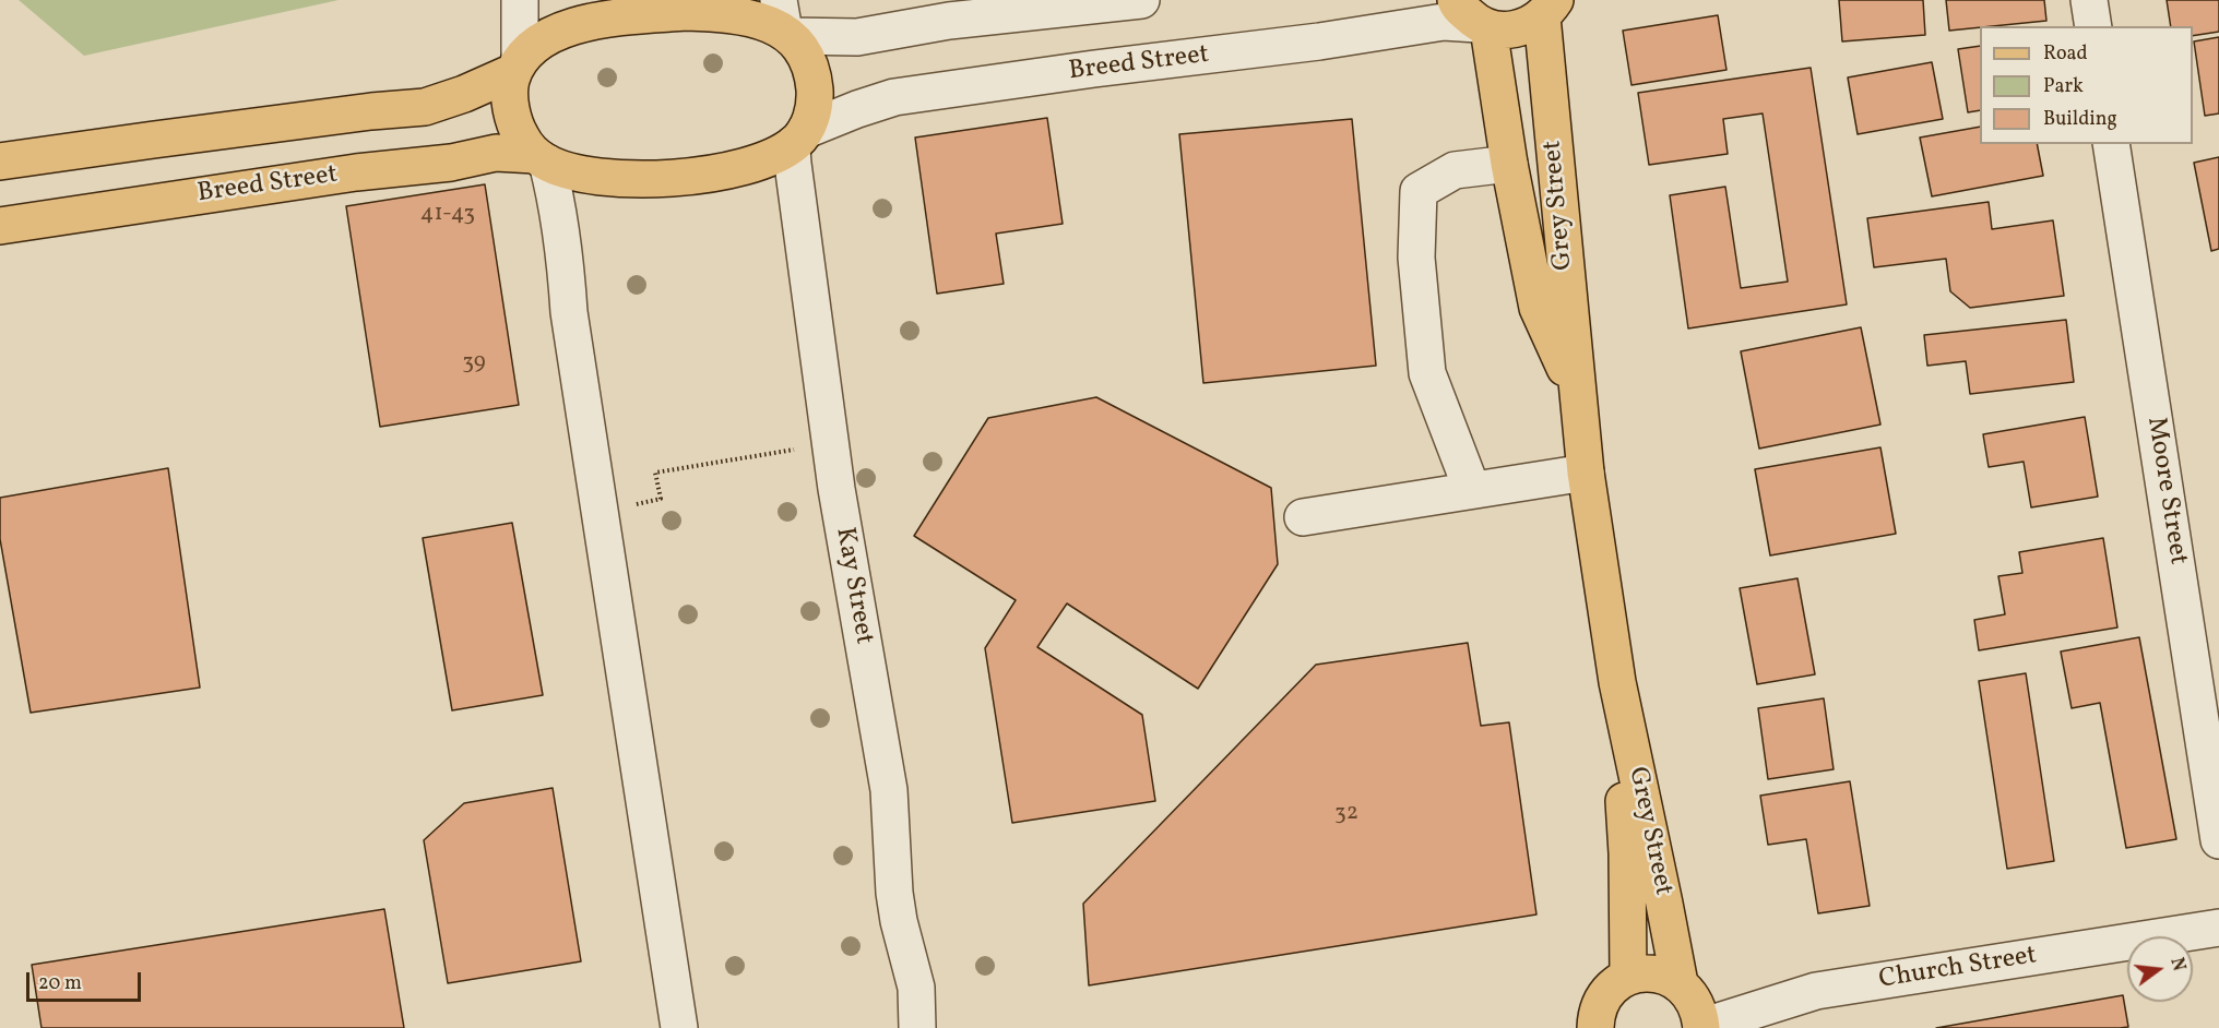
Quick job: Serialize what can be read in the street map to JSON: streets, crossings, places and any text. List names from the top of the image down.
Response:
{
  "streets": {
    "main road": ["Breed Street", "Grey Street"],
    "street": ["Moore Street", "Kay Street", "Church Street"]
  },
  "crossings": [
    ["Breed Street", "Grey Street"],
    ["Breed Street", "Kay Street"]
  ],
  "house_numbers": ["41-43", "39", "32"],
  "legend": ["Road", "Park", "Building"],
  "scale_bar": "20 m",
  "north": "right"
}
